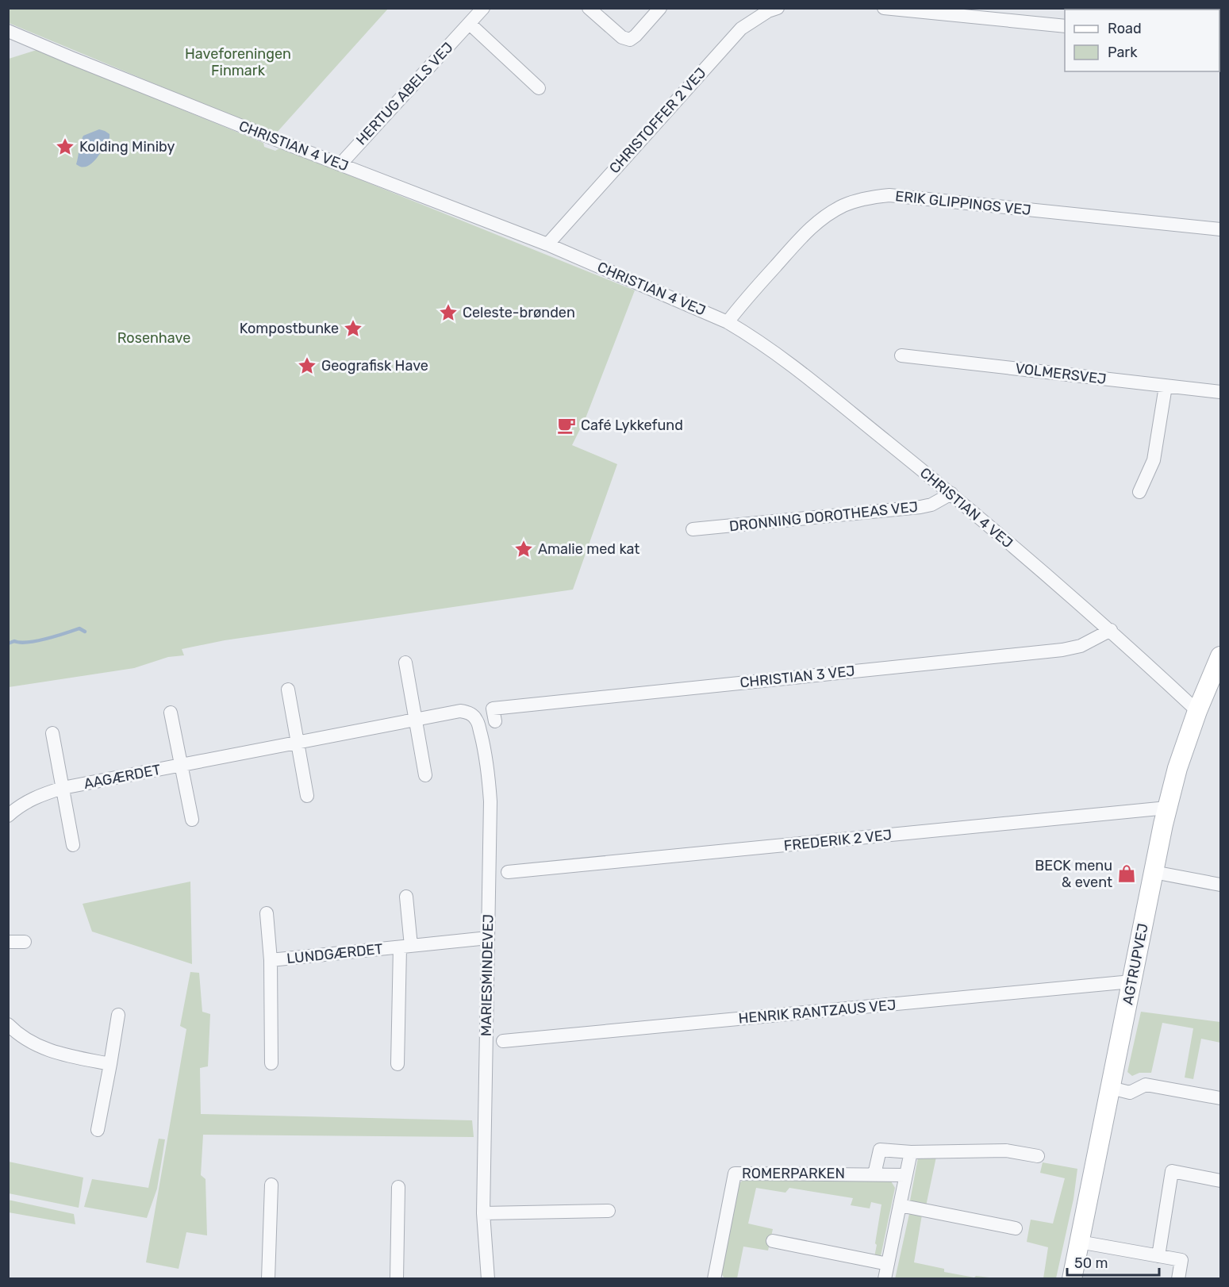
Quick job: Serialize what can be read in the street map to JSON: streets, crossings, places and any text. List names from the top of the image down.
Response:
{
  "streets": {
    "street": [
      "HERTUG ABELS VEJ",
      "CHRISTOFFER 2 VEJ",
      "CHRISTIAN 4 VEJ",
      "ERIK GLIPPINGS VEJ",
      "VOLMERSVEJ",
      "DRONNING DOROTHEAS VEJ",
      "CHRISTIAN 3 VEJ",
      "AAGÆRDET",
      "FREDERIK 2 VEJ",
      "LUNDGÆRDET",
      "AGTRUPVEJ",
      "MARIESMINDEVEJ",
      "HENRIK RANTZAUS VEJ",
      "ROMERPARKEN"
    ]
  },
  "crossings": [
    ["HERTUG ABELS VEJ", "CHRISTIAN 4 VEJ"],
    ["CHRISTOFFER 2 VEJ", "CHRISTIAN 4 VEJ"],
    ["CHRISTIAN 4 VEJ", "ERIK GLIPPINGS VEJ"],
    ["CHRISTIAN 4 VEJ", "DRONNING DOROTHEAS VEJ"],
    ["CHRISTIAN 4 VEJ", "CHRISTIAN 3 VEJ"],
    ["CHRISTIAN 4 VEJ", "AGTRUPVEJ"],
    ["AAGÆRDET", "MARIESMINDEVEJ"],
    ["FREDERIK 2 VEJ", "AGTRUPVEJ"],
    ["LUNDGÆRDET", "MARIESMINDEVEJ"],
    ["AGTRUPVEJ", "HENRIK RANTZAUS VEJ"]
  ],
  "parks": ["Haveforeningen Finmark", "Rosenhave"],
  "places": {
    "place": [
      "Kolding Miniby",
      "Celeste-brønden",
      "Kompostbunke",
      "Geografisk Have",
      "Amalie med kat"
    ],
    "cafe": ["Café Lykkefund"],
    "shop": ["BECK menu & event"]
  },
  "legend": ["Road", "Park"],
  "scale_bar": "50 m"
}
